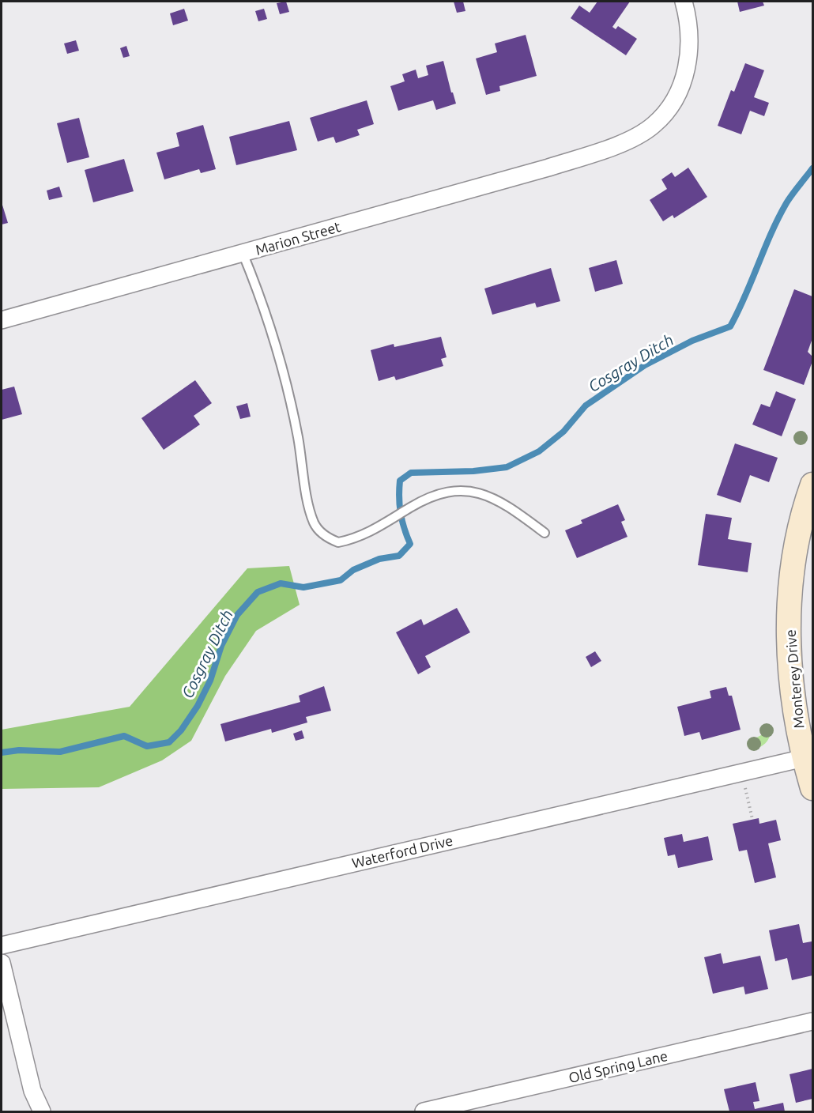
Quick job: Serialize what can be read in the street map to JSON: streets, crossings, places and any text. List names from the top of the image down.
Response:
{
  "streets": {
    "street": [
      "Marion Street",
      "Monterey Drive",
      "Waterford Drive",
      "Old Spring Lane"
    ]
  },
  "crossings": [
    ["Monterey Drive", "Waterford Drive"]
  ],
  "water": ["Cosgray Ditch"]
}
